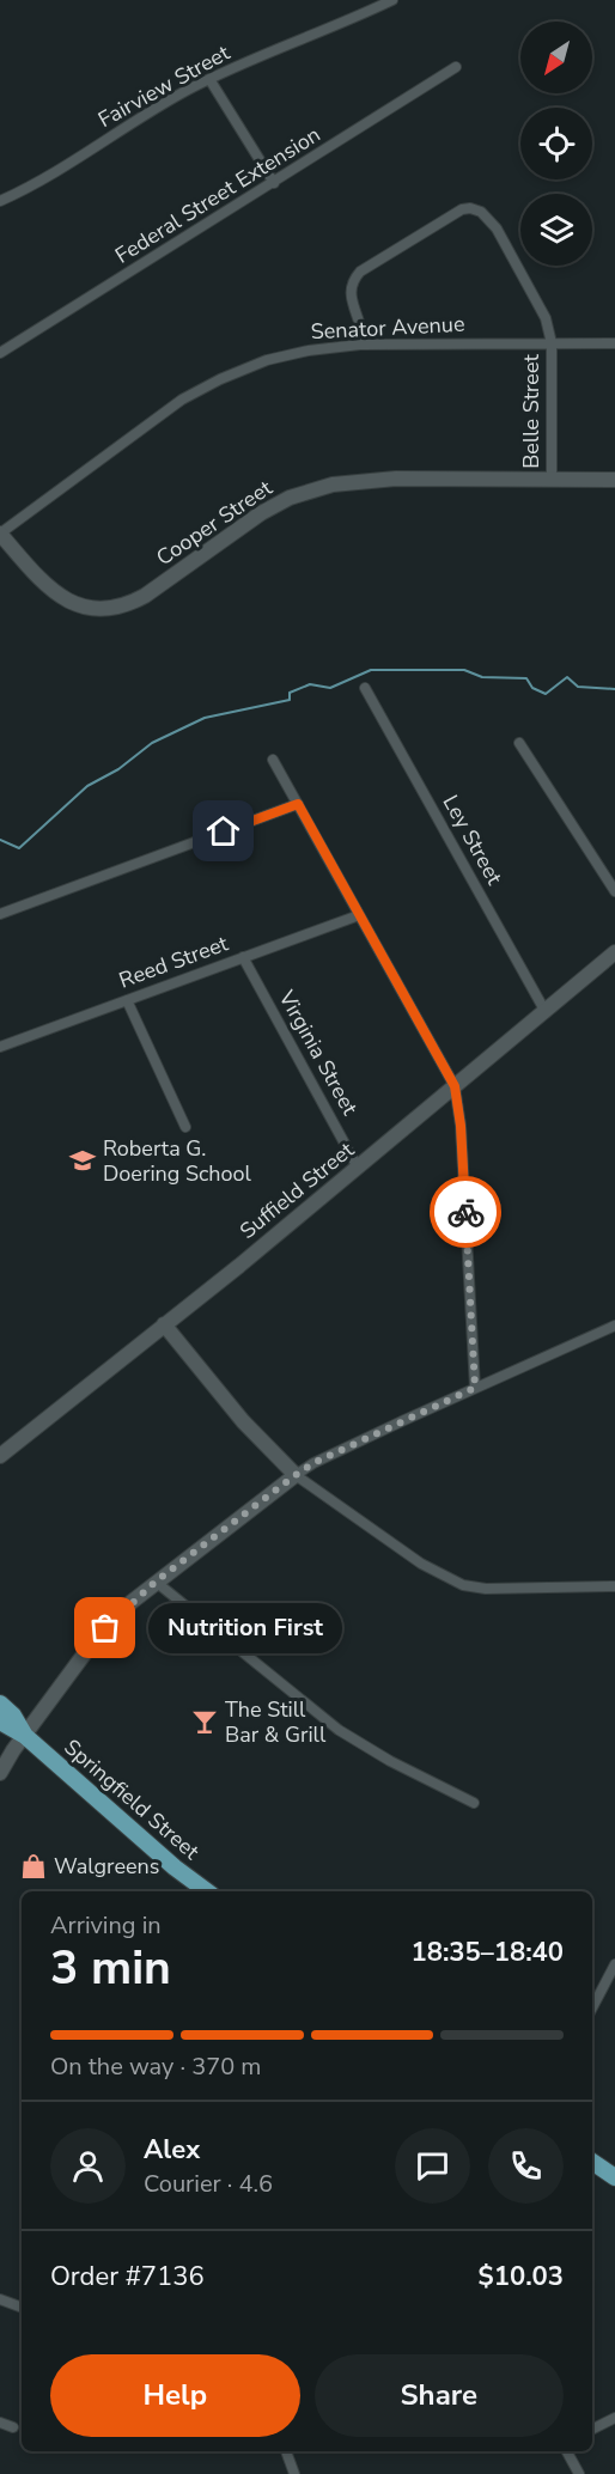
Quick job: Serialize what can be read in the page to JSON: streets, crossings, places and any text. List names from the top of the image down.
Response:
{
  "streets": {
    "main road": ["Springfield Street"],
    "street": [
      "Fairview Street",
      "Federal Street Extension",
      "Senator Avenue",
      "Belle Street",
      "Cooper Street",
      "Ley Street",
      "Reed Street",
      "Virginia Street",
      "Suffield Street"
    ]
  },
  "crossings": [
    ["Senator Avenue", "Belle Street"],
    ["Senator Avenue", "Cooper Street"],
    ["Belle Street", "Cooper Street"],
    ["Ley Street", "Suffield Street"],
    ["Reed Street", "Virginia Street"],
    ["Virginia Street", "Suffield Street"]
  ],
  "places": {
    "school or university": ["Roberta G. Doering School"],
    "other": ["Nutrition First"],
    "bar": ["The Still Bar & Grill"],
    "shop": ["Walgreens"]
  },
  "north": "bottom left",
  "page": {
    "bubble": "Nutrition First",
    "heading": ["3 min", "Arriving in", "18:35–18:40"],
    "panel": [
      "Alex",
      "Courier · 4.6",
      "Order #7136",
      "$10.03"
    ],
    "bar": "On the way · 370 m",
    "buttons": ["Help", "Share"]
  }
}
